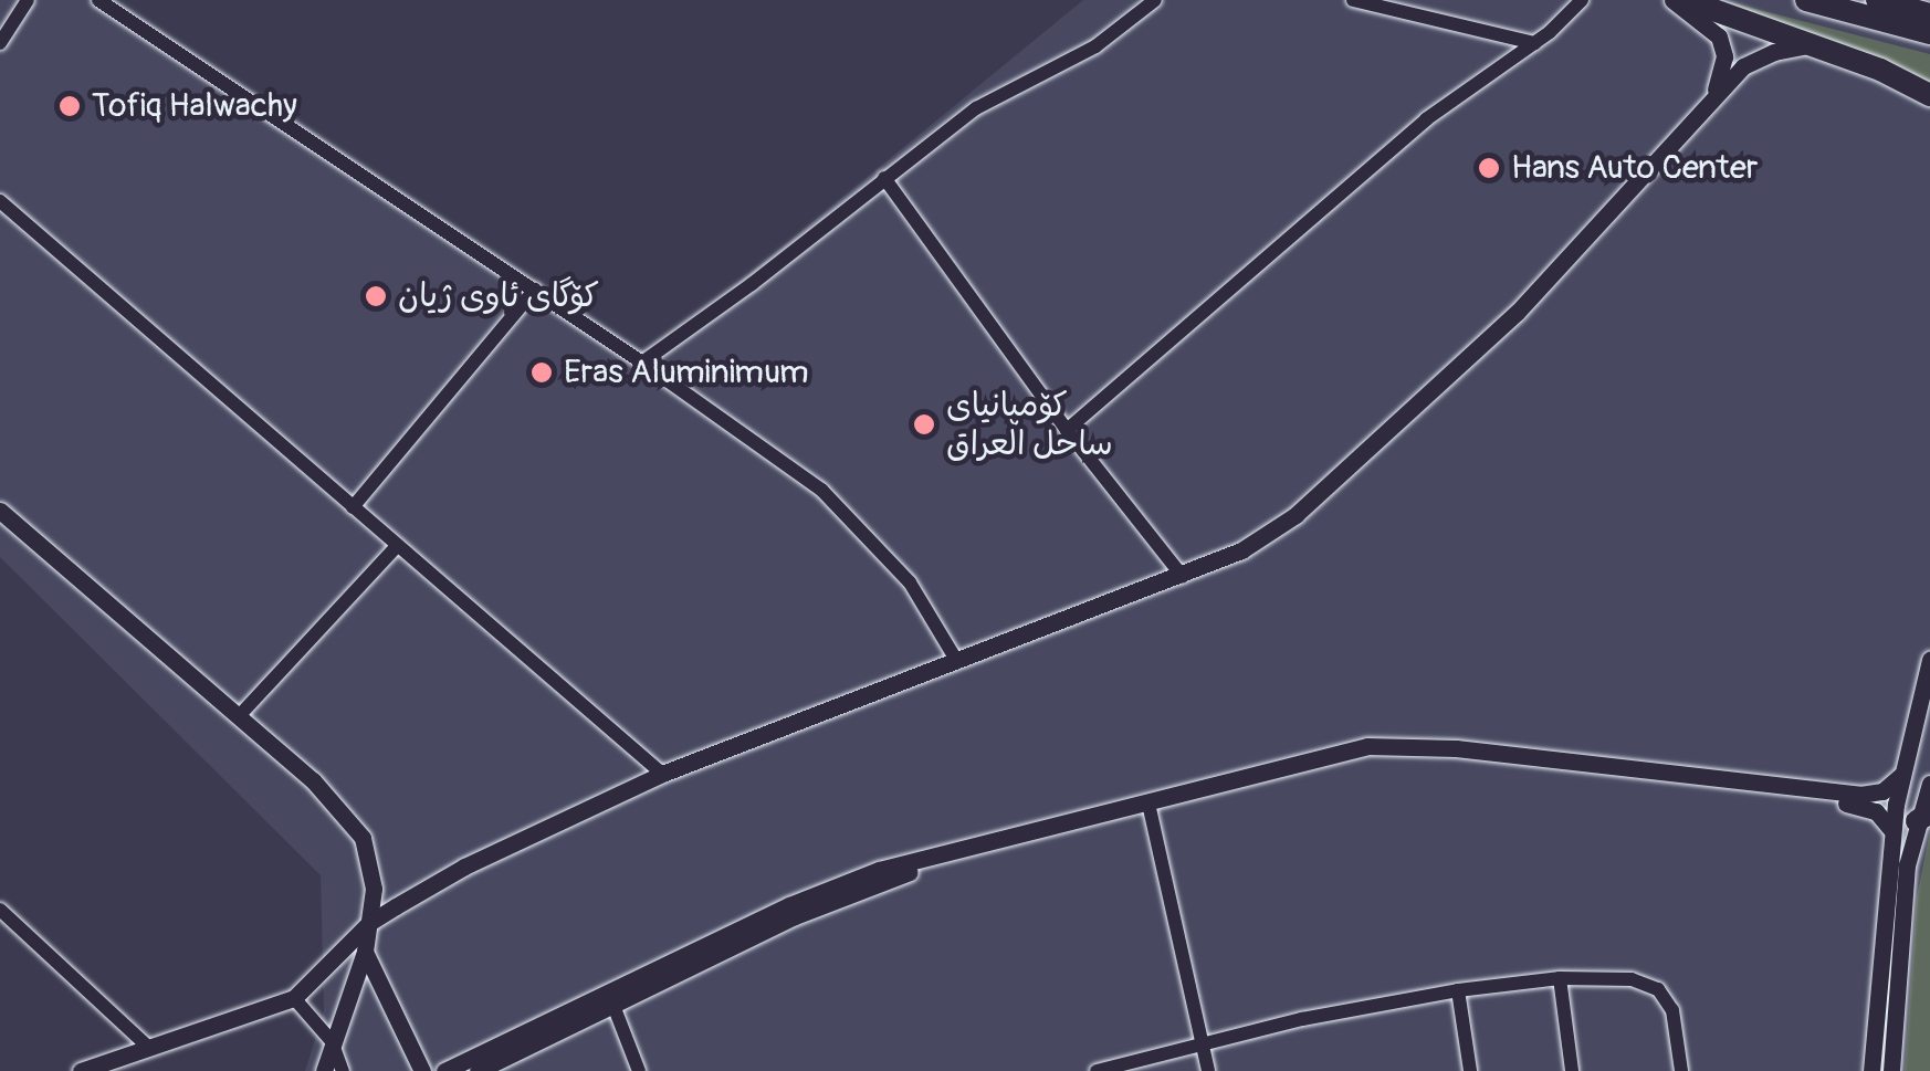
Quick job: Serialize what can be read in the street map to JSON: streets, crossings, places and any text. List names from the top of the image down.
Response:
{
  "places": [
    "Tofiq Halwachy",
    "Hans Auto Center",
    "کۆگای ئاوی ژیان",
    "Eras Aluminimum",
    "کۆمپانیای ساحل العراق"
  ]
}
